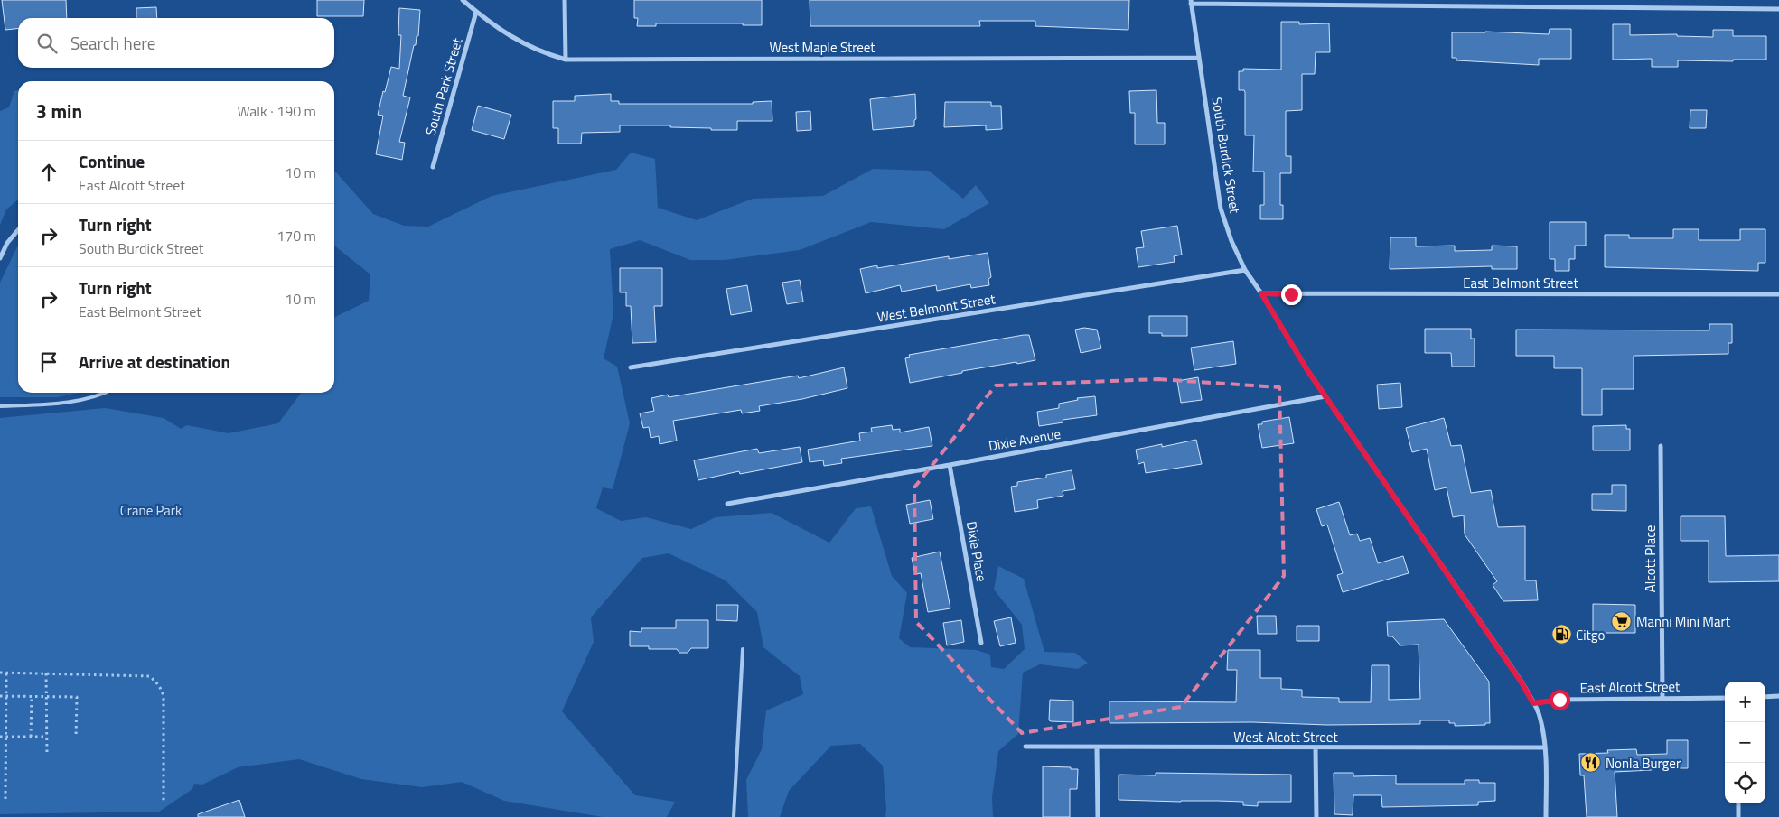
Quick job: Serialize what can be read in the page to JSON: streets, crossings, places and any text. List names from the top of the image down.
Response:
{
  "streets": {
    "street": [
      "West Maple Street",
      "South Park Street",
      "South Burdick Street",
      "East Belmont Street",
      "West Belmont Street",
      "Dixie Avenue",
      "Dixie Place",
      "Alcott Place",
      "East Alcott Street",
      "West Alcott Street"
    ]
  },
  "crossings": [
    ["West Maple Street", "South Park Street"],
    ["West Maple Street", "South Burdick Street"],
    ["South Burdick Street", "East Belmont Street"],
    ["South Burdick Street", "West Belmont Street"],
    ["South Burdick Street", "Dixie Avenue"],
    ["South Burdick Street", "East Alcott Street"],
    ["South Burdick Street", "West Alcott Street"],
    ["Dixie Avenue", "Dixie Place"],
    ["Alcott Place", "East Alcott Street"]
  ],
  "parks": ["Crane Park"],
  "places": {
    "supermarket": ["Manni Mini Mart"],
    "fuel station": ["Citgo"],
    "restaurant": ["Nonla Burger"]
  },
  "page": {
    "search": "Search here",
    "heading": ["3 min", "Walk · 190 m"],
    "list": [
      ["Continue", "East Alcott Street", "10 m"],
      ["Turn right", "South Burdick Street", "170 m"],
      ["Turn right", "East Belmont Street", "10 m"],
      "Arrive at destination"
    ],
    "map_buttons": ["+", "−"]
  }
}
